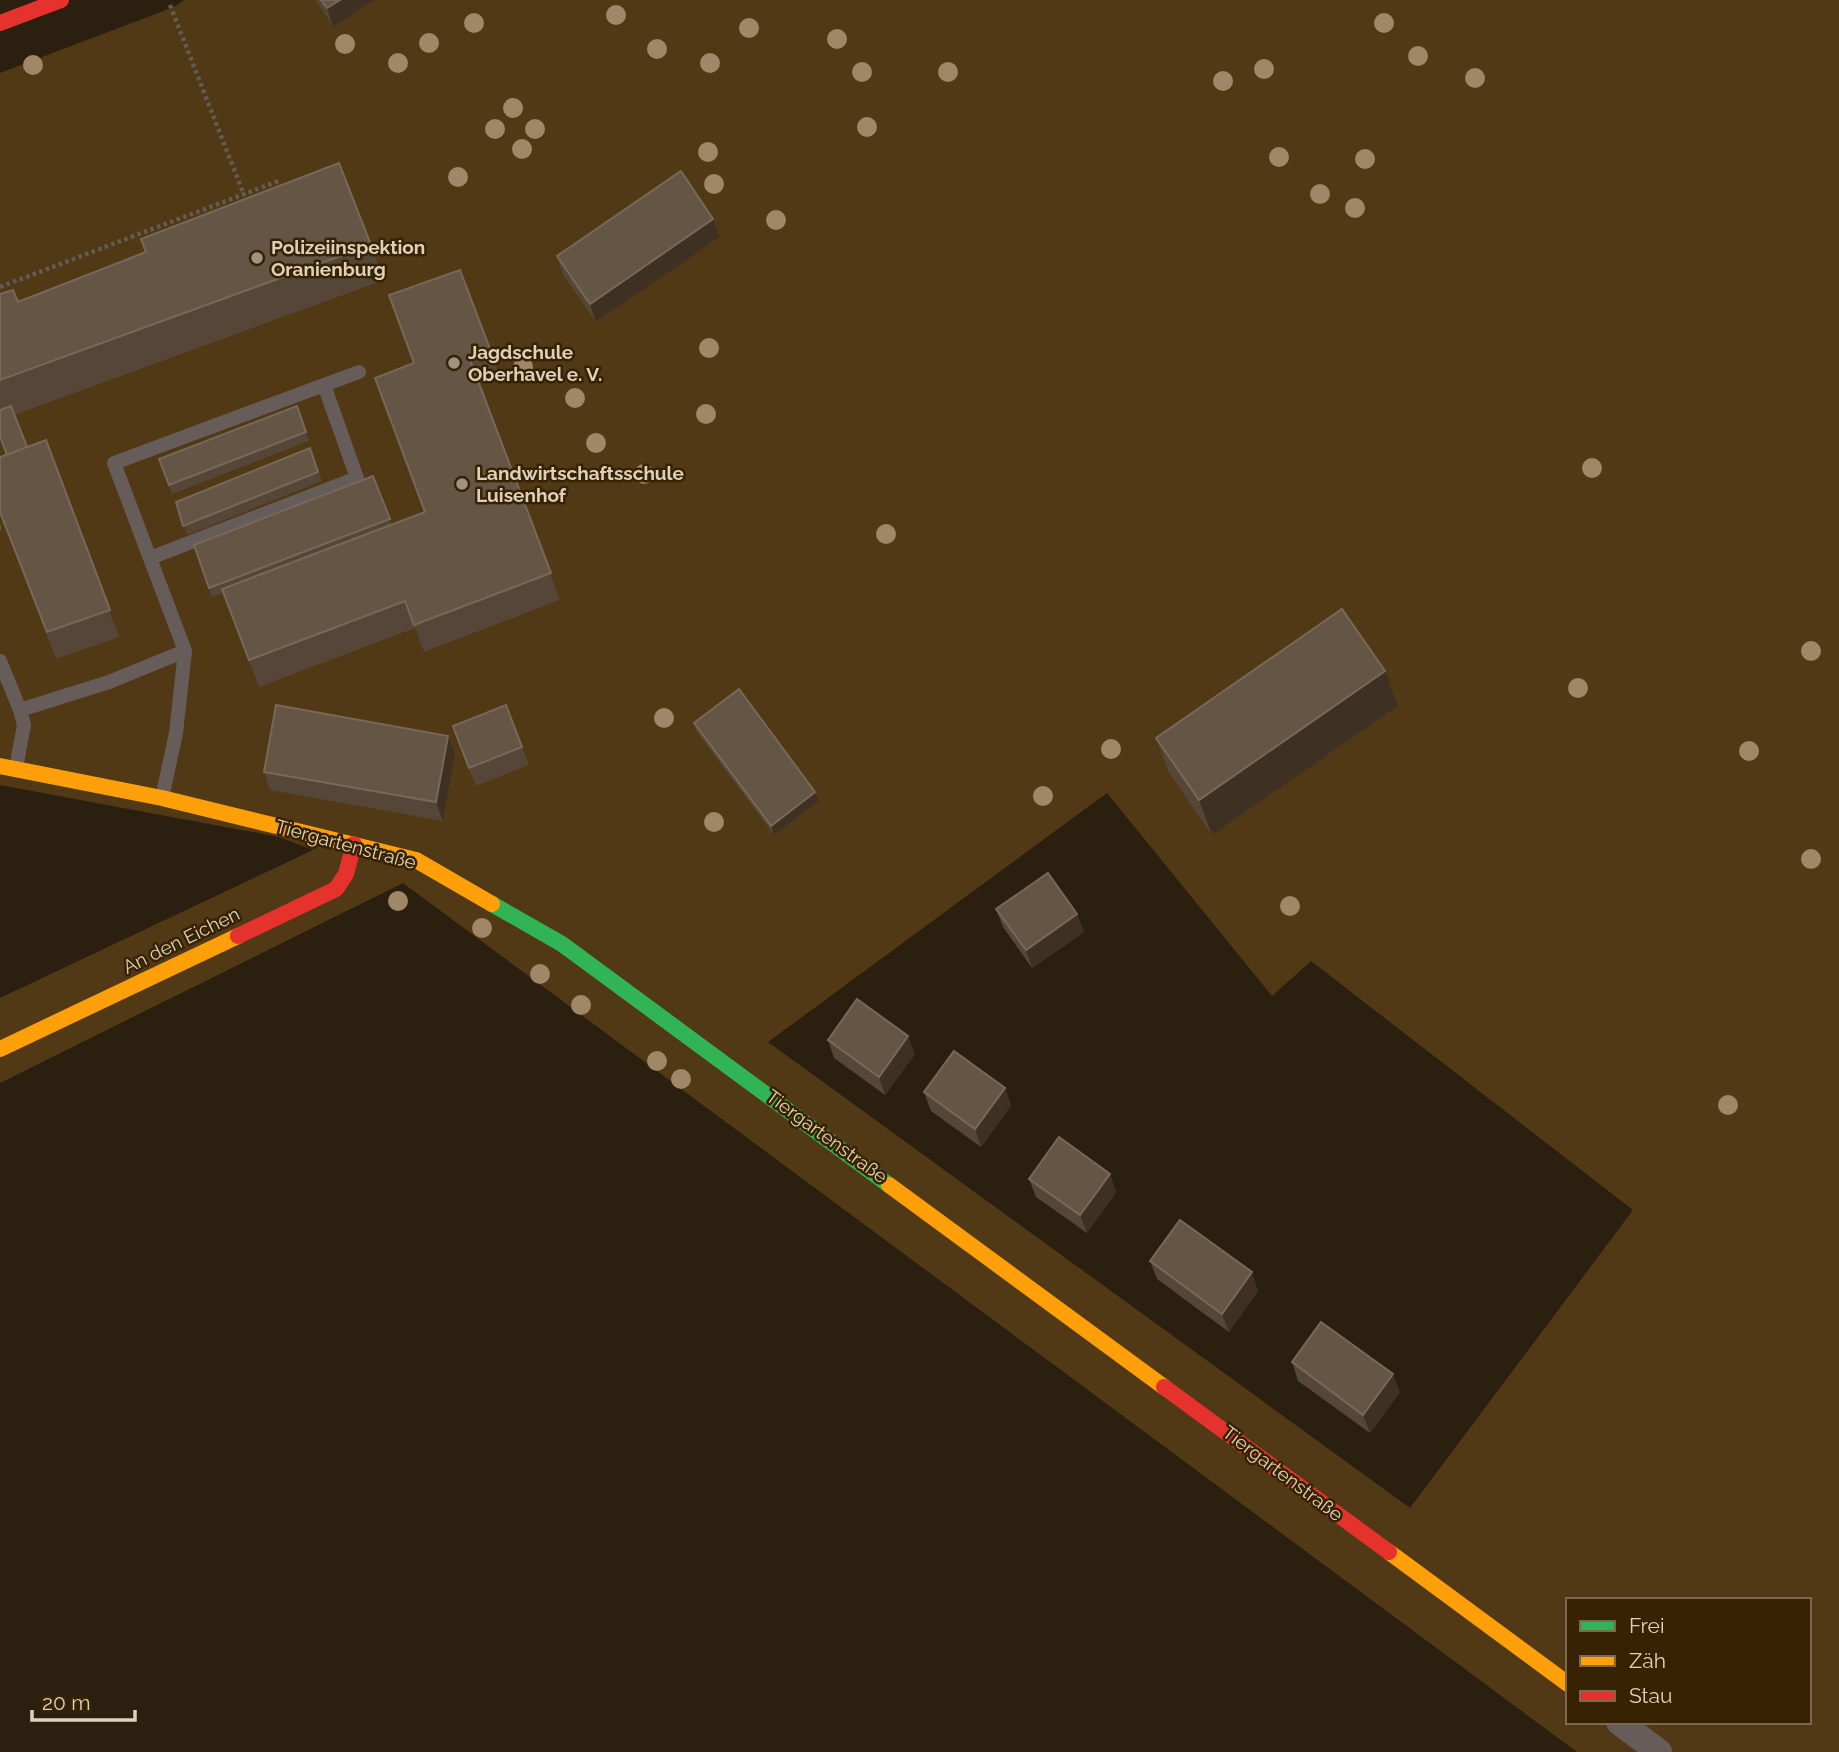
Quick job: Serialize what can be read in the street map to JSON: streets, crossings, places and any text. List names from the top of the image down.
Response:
{
  "streets": {
    "street": ["Tiergartenstraße", "An den Eichen"]
  },
  "crossings": [
    ["Tiergartenstraße", "An den Eichen"]
  ],
  "places": ["Polizeiinspektion Oranienburg", "Jagdschule Oberhavel e. V.", "Landwirtschaftsschule Luisenhof"],
  "legend": ["Frei", "Zäh", "Stau"],
  "scale_bar": "20 m"
}
